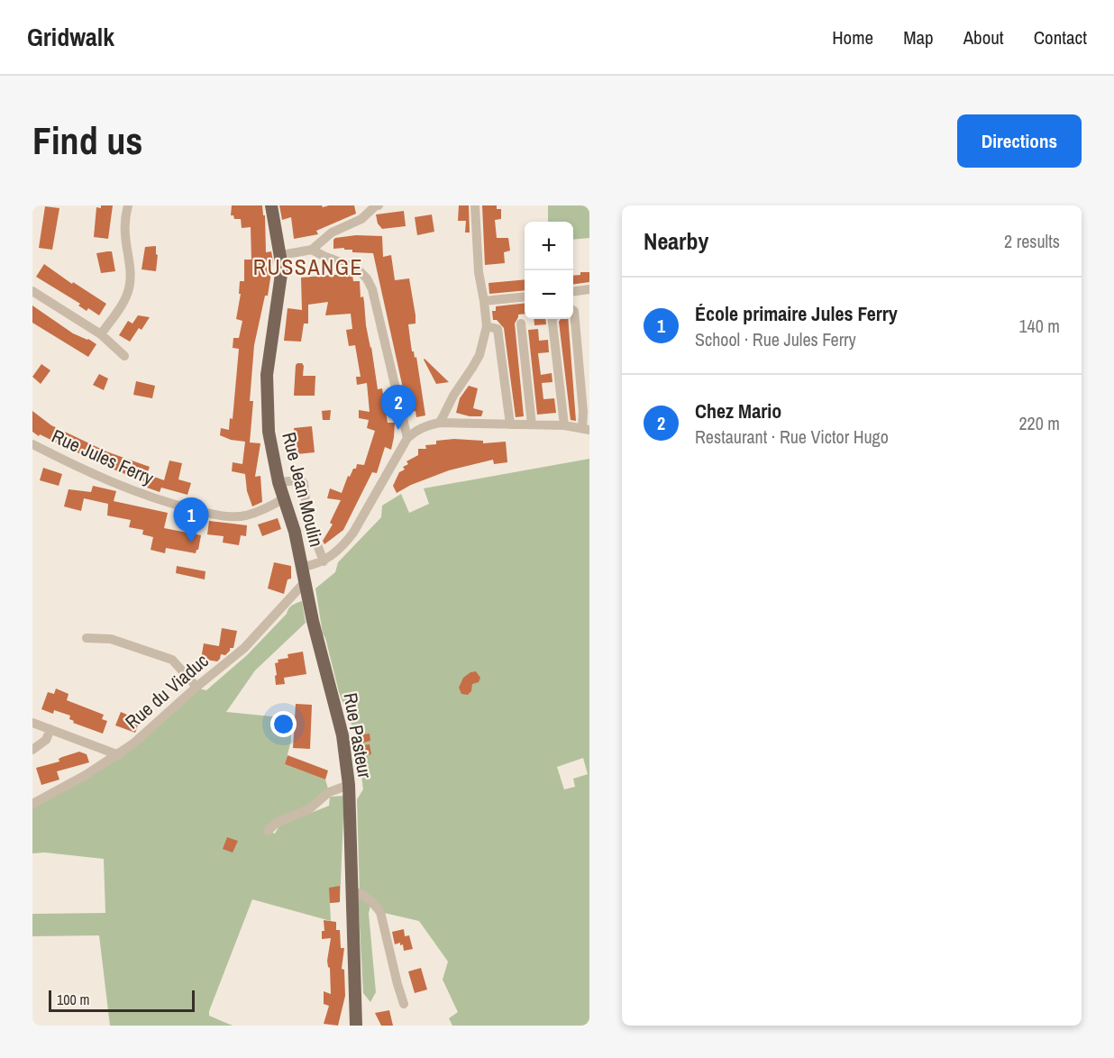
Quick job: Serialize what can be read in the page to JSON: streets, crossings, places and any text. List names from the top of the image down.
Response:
{
  "streets": {
    "main road": ["Rue Jean Moulin", "Rue Pasteur"],
    "street": ["Rue Jules Ferry", "Rue du Viaduc"]
  },
  "crossings": [
    ["Rue Jules Ferry", "Rue Jean Moulin"],
    ["Rue Jean Moulin", "Rue du Viaduc"],
    ["Rue Jean Moulin", "Rue Pasteur"]
  ],
  "districts": ["RUSSANGE"],
  "scale_bar": "100 m",
  "page": {
    "header": "Gridwalk",
    "nav": [
      "Home",
      "Map",
      "About",
      "Contact"
    ],
    "buttons": "Directions",
    "title": "Find us",
    "heading": ["Nearby", "2 results"],
    "map_buttons": ["+", "−"],
    "list": [
      {
        "mark": "1",
        "name": "École primaire Jules Ferry",
        "note": "School · Rue Jules Ferry",
        "value": "140 m"
      },
      {
        "mark": "2",
        "name": "Chez Mario",
        "note": "Restaurant · Rue Victor Hugo",
        "value": "220 m"
      }
    ],
    "pins": ["2", "1"],
    "scale": "100 m"
  }
}
